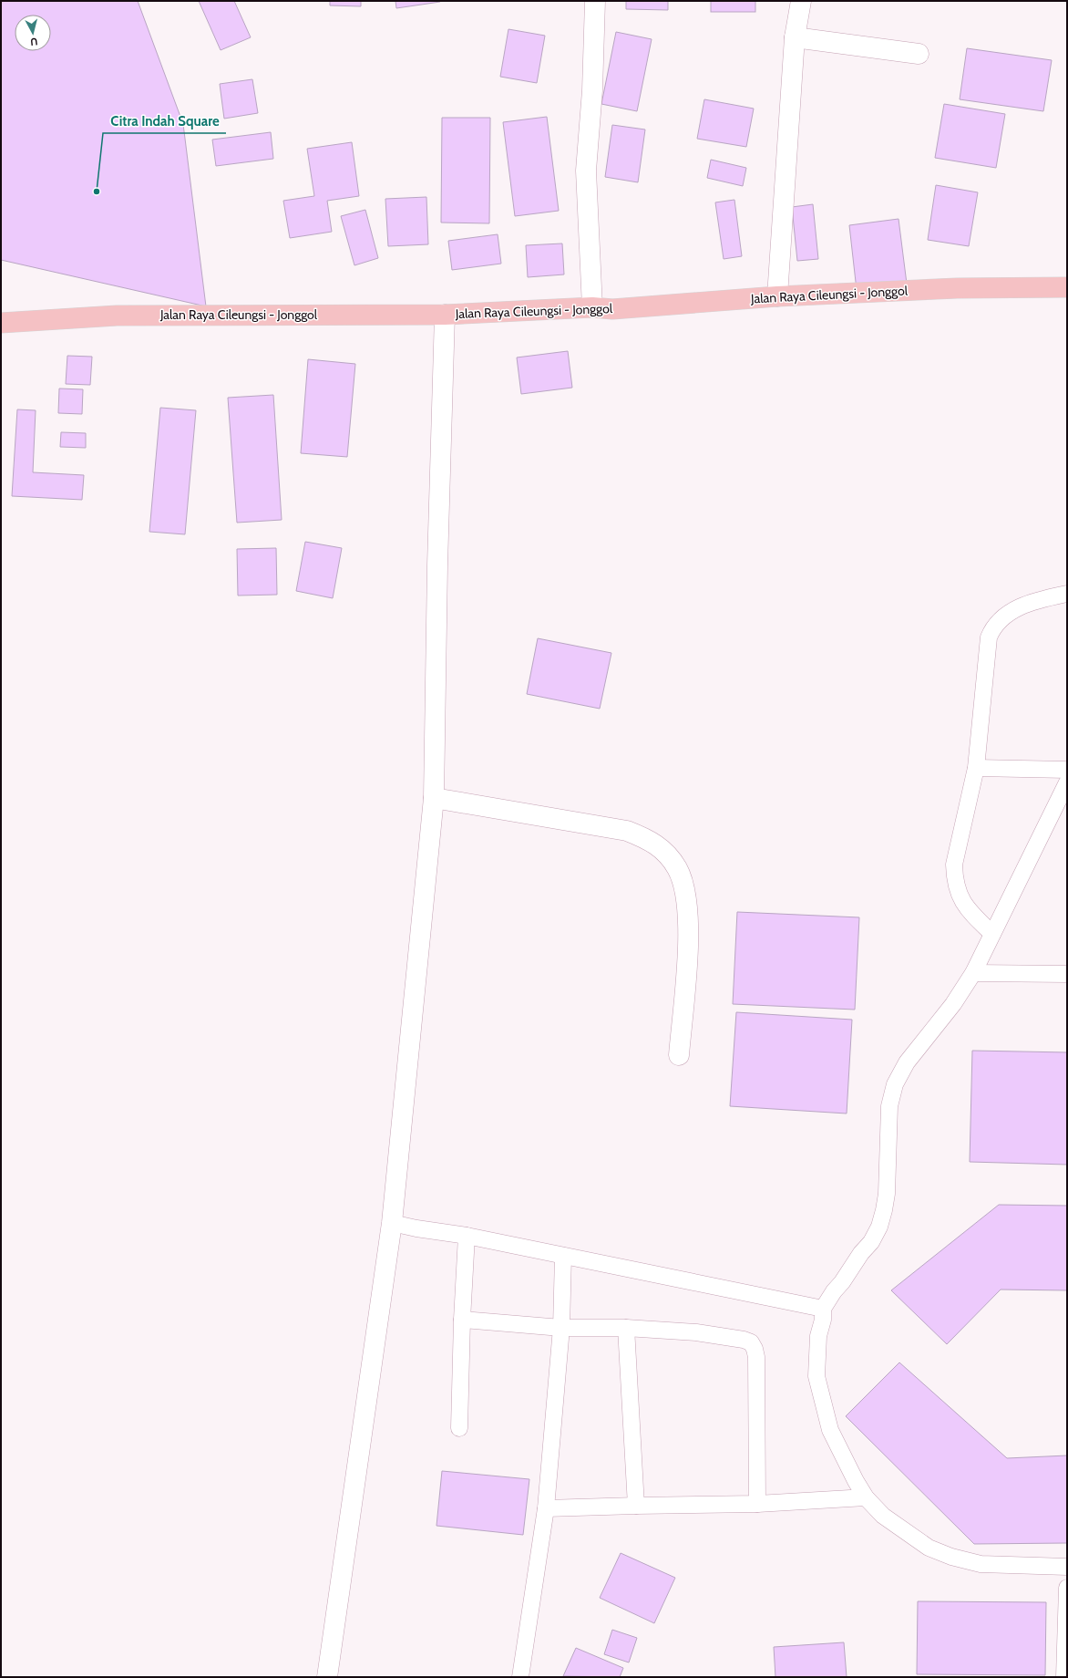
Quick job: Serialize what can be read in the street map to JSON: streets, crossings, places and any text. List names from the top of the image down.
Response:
{
  "streets": {
    "main road": ["Jalan Raya Cileungsi - Jonggol"]
  },
  "places": ["Citra Indah Square"],
  "north": "bottom"
}
